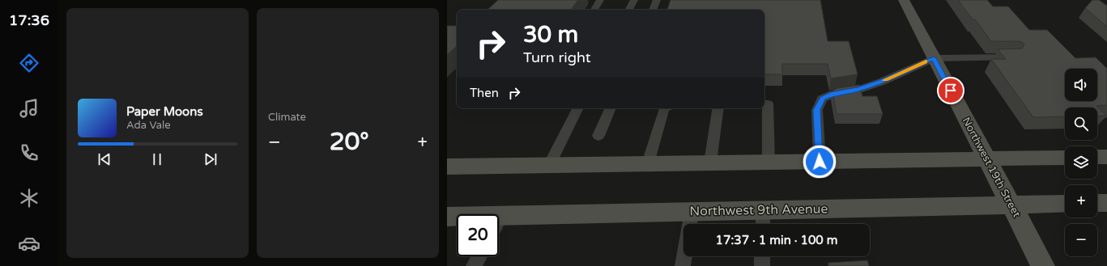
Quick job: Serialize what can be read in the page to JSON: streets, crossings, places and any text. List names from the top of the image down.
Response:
{
  "streets": {
    "main road": ["Northwest 19th Street", "Northwest 9th Avenue"]
  },
  "crossings": [
    ["Northwest 19th Street", "Northwest 9th Avenue"]
  ],
  "page": {
    "tabs": "17:36",
    "tile": "Climate",
    "turn": ["30 m", "Turn right"],
    "map_buttons": ["+", "−"],
    "then": "Then",
    "song": ["Paper Moons", "Ada Vale"],
    "heat": ["−", "20°", "+"],
    "limit": "20",
    "trip": "17:37 · 1 min · 100 m"
  }
}
